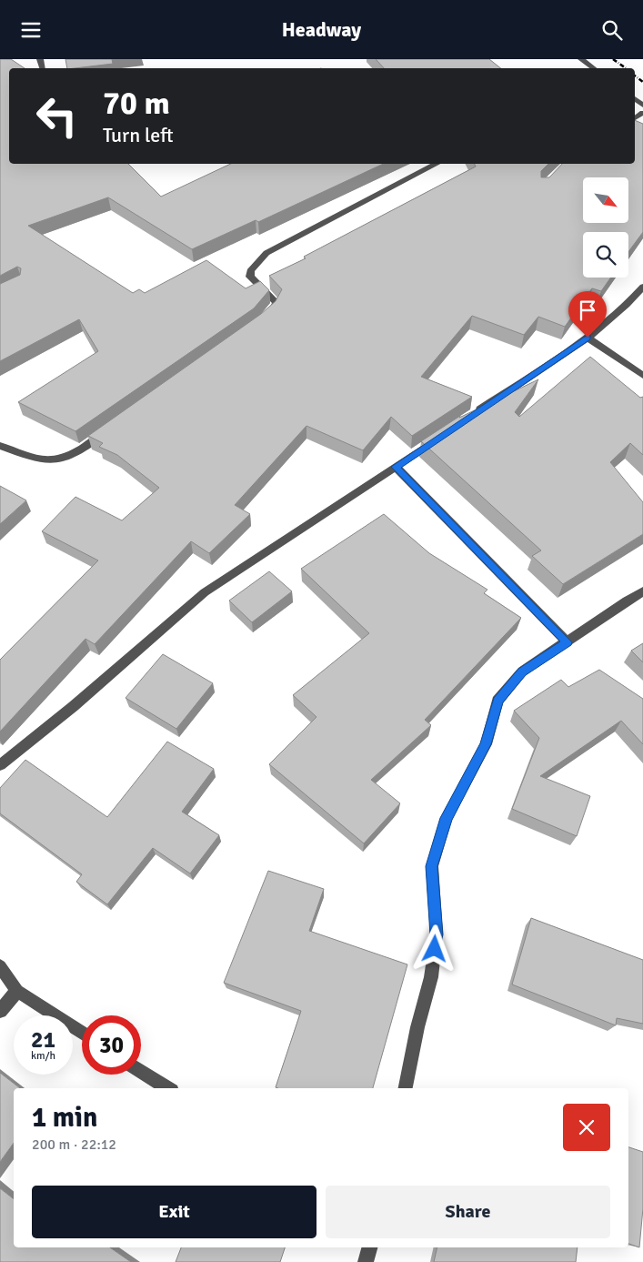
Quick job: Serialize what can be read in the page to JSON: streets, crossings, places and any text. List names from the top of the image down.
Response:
{
  "north": "bottom right",
  "page": {
    "header": "Headway",
    "turn": ["70 m", "Turn left"],
    "speed": "21 km/h",
    "limit": "30",
    "heading": ["1 min", "200 m · 22:12"],
    "buttons": ["Exit", "Share"]
  }
}
